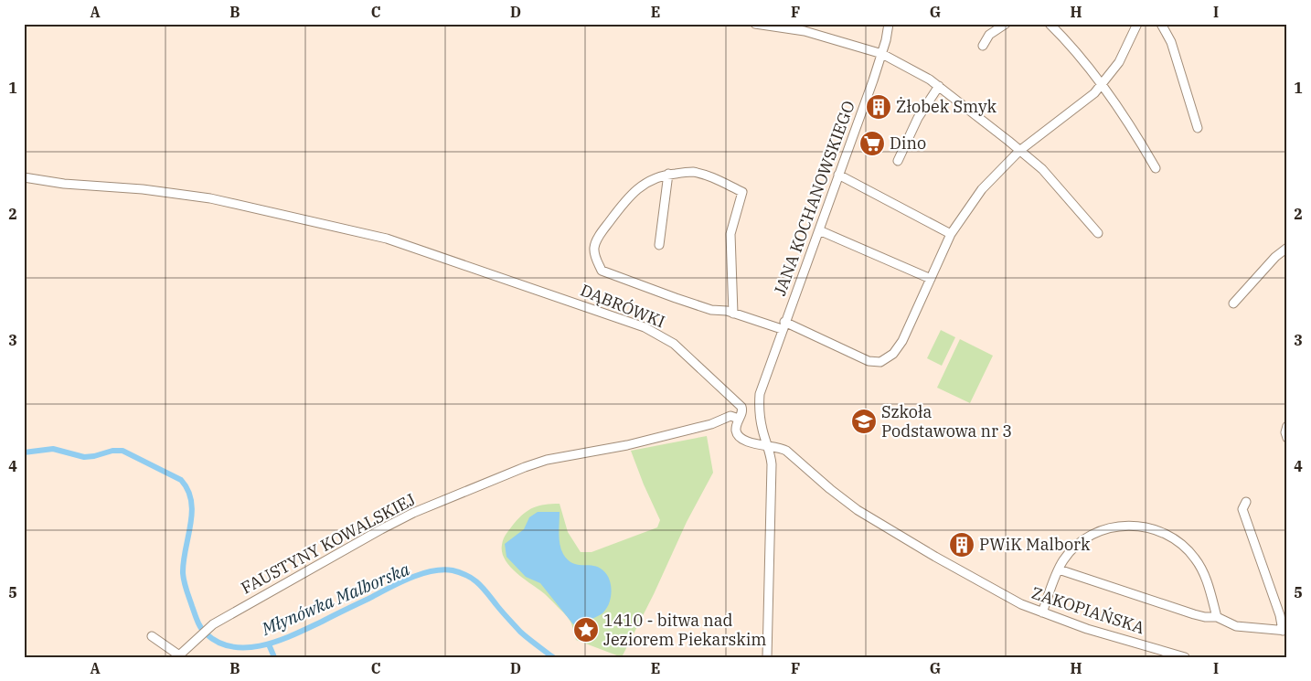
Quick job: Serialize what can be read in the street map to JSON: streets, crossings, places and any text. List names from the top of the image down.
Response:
{
  "streets": {
    "street": [
      "JANA KOCHANOWSKIEGO",
      "DĄBRÓWKI",
      "FAUSTYNY KOWALSKIEJ",
      "ZAKOPIAŃSKA"
    ]
  },
  "crossings": [
    ["DĄBRÓWKI", "FAUSTYNY KOWALSKIEJ"]
  ],
  "water": ["Młynówka Malborska"],
  "places": {
    "building": ["Żłobek Smyk", "PWiK Malbork"],
    "supermarket": ["Dino"],
    "school or university": ["Szkoła Podstawowa nr 3"],
    "place": ["1410 - bitwa nad Jeziorem Piekarskim"]
  },
  "grid": {
    "columns": [
      "A",
      "B",
      "C",
      "D",
      "E",
      "F",
      "G",
      "H",
      "I"
    ],
    "rows": [
      "1",
      "2",
      "3",
      "4",
      "5"
    ]
  }
}
